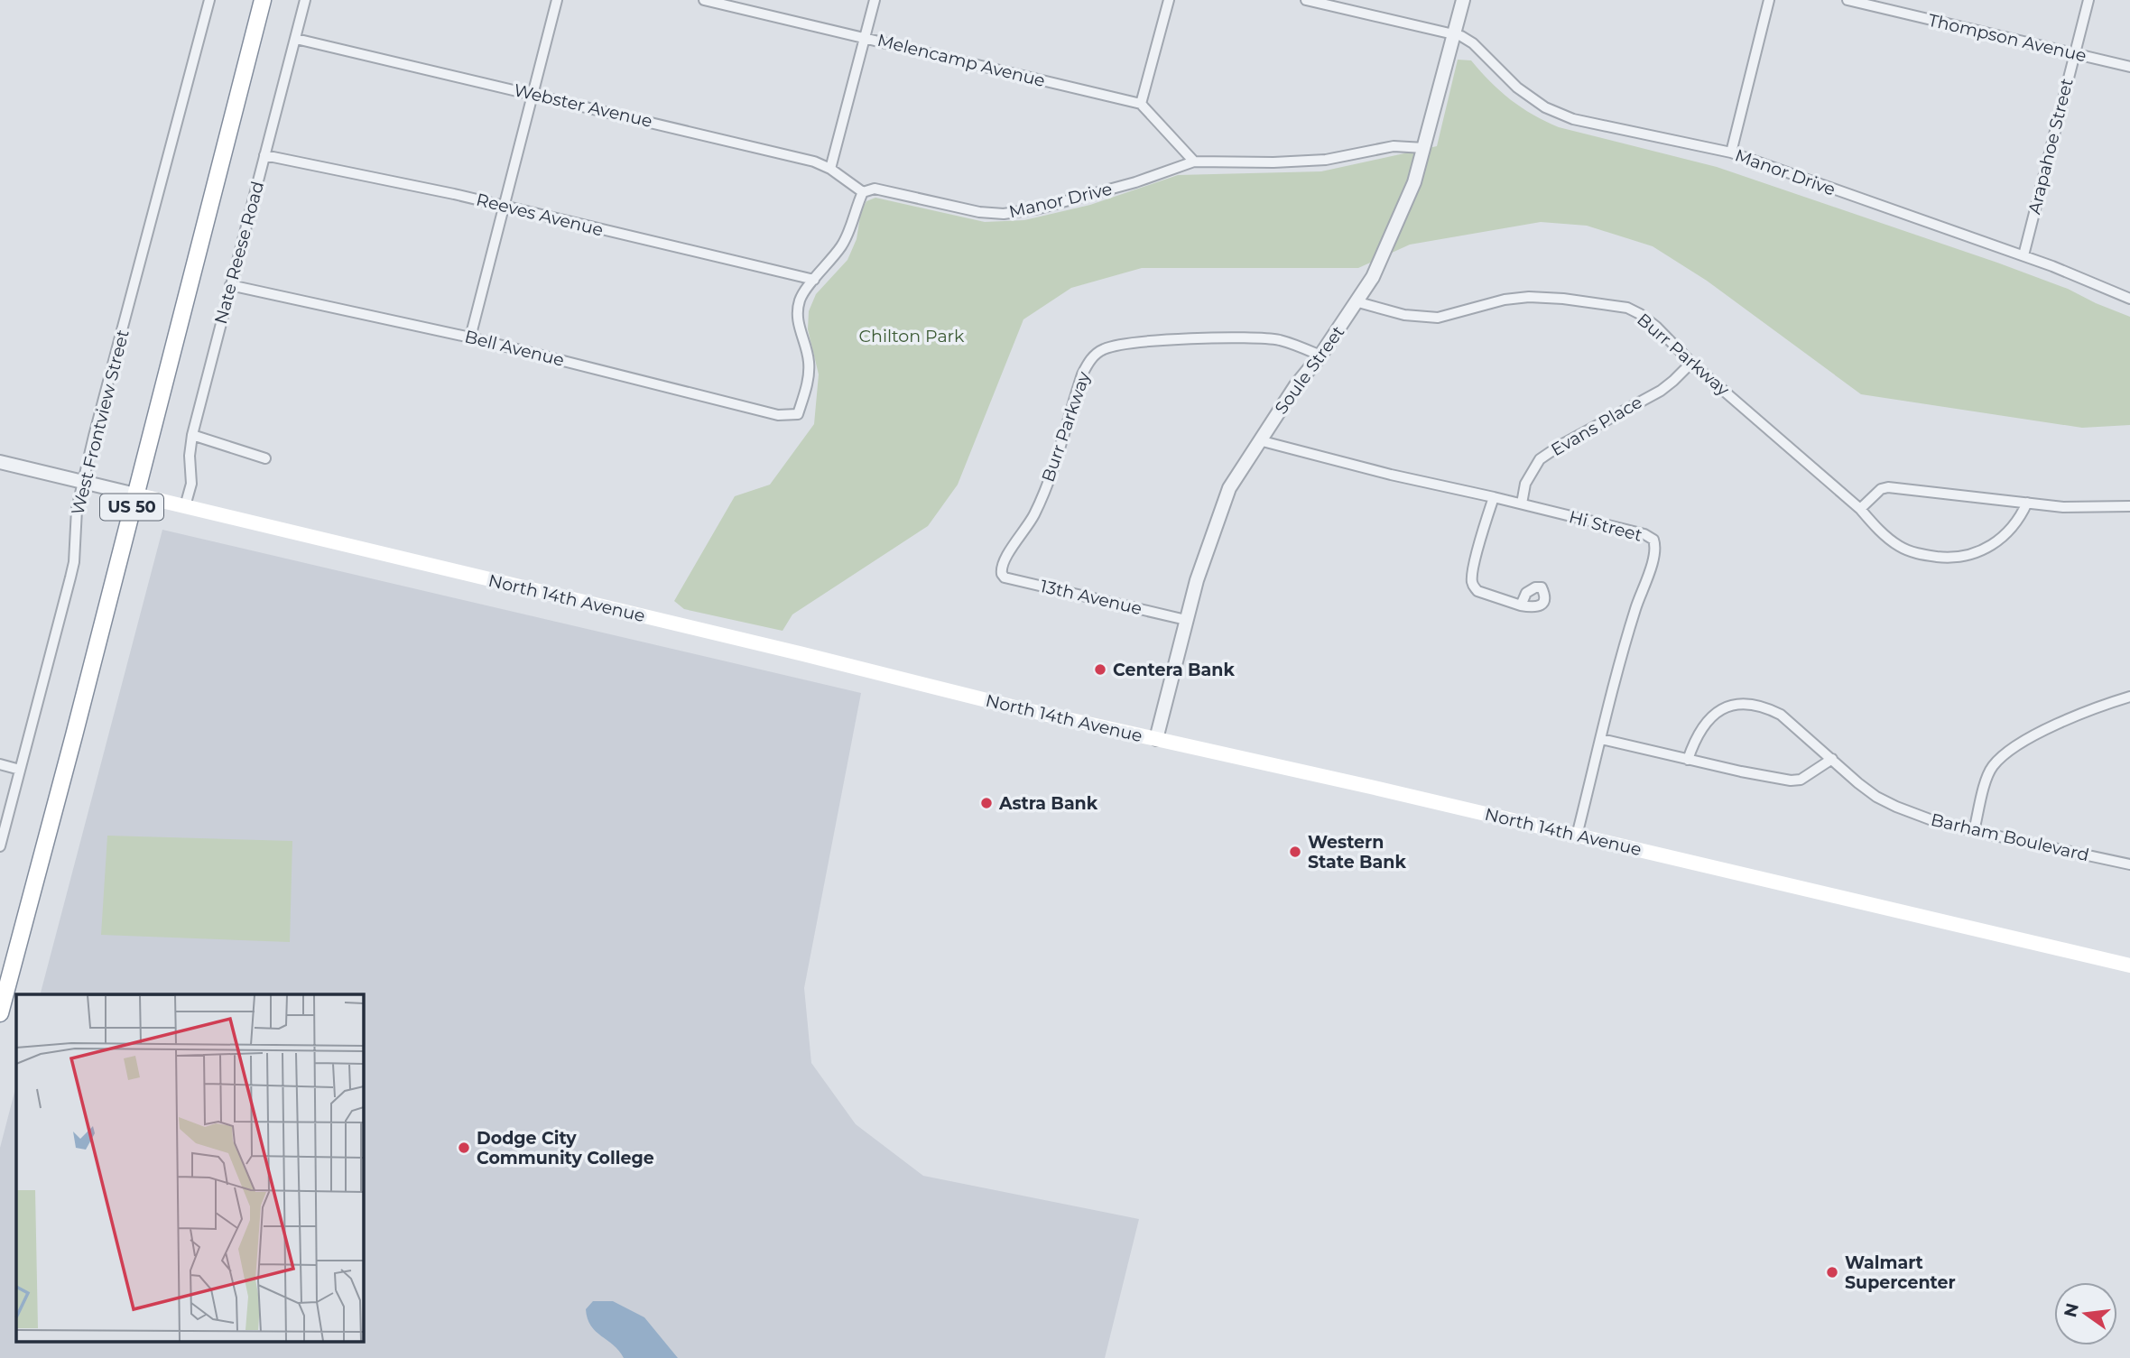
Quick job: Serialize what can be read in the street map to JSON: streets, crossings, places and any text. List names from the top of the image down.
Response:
{
  "streets": {
    "highway": ["US 50"],
    "main road": ["North 14th Avenue"],
    "street": [
      "Thompson Avenue",
      "Melencamp Avenue",
      "Webster Avenue",
      "Arapahoe Street",
      "Manor Drive",
      "Reeves Avenue",
      "Nate Reese Road",
      "Bell Avenue",
      "Burr Parkway",
      "Soule Street",
      "West Frontview Street",
      "Evans Place",
      "Hi Street",
      "13th Avenue",
      "Barham Boulevard"
    ]
  },
  "crossings": [
    ["Thompson Avenue", "Arapahoe Street"],
    ["Webster Avenue", "Manor Drive"],
    ["Webster Avenue", "Nate Reese Road"],
    ["Arapahoe Street", "Manor Drive"],
    ["Manor Drive", "Soule Street"],
    ["Reeves Avenue", "Nate Reese Road"],
    ["Reeves Avenue", "Bell Avenue"],
    ["Nate Reese Road", "Bell Avenue"],
    ["Nate Reese Road", "North 14th Avenue"],
    ["Burr Parkway", "Soule Street"],
    ["Burr Parkway", "Evans Place"],
    ["Burr Parkway", "13th Avenue"],
    ["Soule Street", "Hi Street"],
    ["Soule Street", "13th Avenue"],
    ["Soule Street", "North 14th Avenue"],
    ["West Frontview Street", "North 14th Avenue"],
    ["Evans Place", "Hi Street"],
    ["US 50", "North 14th Avenue"],
    ["Hi Street", "North 14th Avenue"]
  ],
  "parks": ["Chilton Park"],
  "places": [
    "Centera Bank",
    "Astra Bank",
    "Western State Bank",
    "Dodge City Community College",
    "Walmart Supercenter"
  ],
  "north": "left"
}
